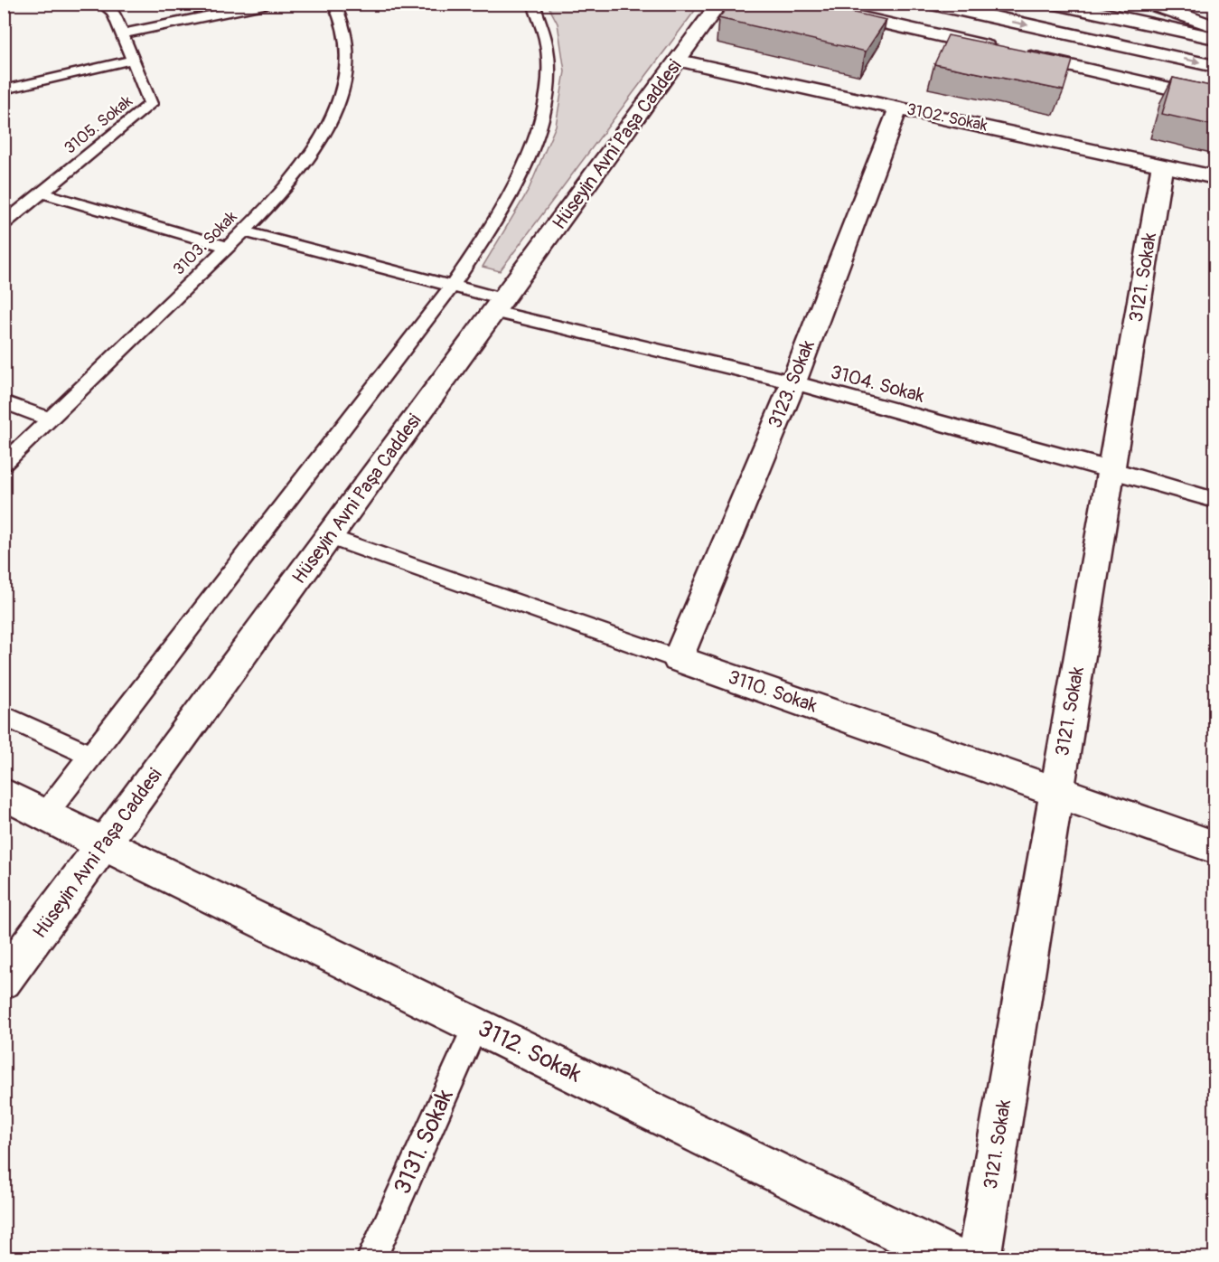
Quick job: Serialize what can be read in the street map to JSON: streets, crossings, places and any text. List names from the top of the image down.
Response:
{
  "streets": {
    "street": [
      "3102. Sokak",
      "Hüseyin Avni Paşa Caddesi",
      "3121. Sokak",
      "3123. Sokak",
      "3110. Sokak",
      "3112. Sokak"
    ],
    "lane": [
      "3105. Sokak",
      "3103. Sokak",
      "3104. Sokak",
      "3131. Sokak"
    ]
  },
  "crossings": [
    ["3102. Sokak", "Hüseyin Avni Paşa Caddesi"],
    ["3102. Sokak", "3121. Sokak"],
    ["3102. Sokak", "3123. Sokak"],
    ["Hüseyin Avni Paşa Caddesi", "3104. Sokak"],
    ["Hüseyin Avni Paşa Caddesi", "3110. Sokak"],
    ["Hüseyin Avni Paşa Caddesi", "3112. Sokak"],
    ["3103. Sokak", "3104. Sokak"],
    ["3121. Sokak", "3104. Sokak"],
    ["3121. Sokak", "3110. Sokak"],
    ["3123. Sokak", "3104. Sokak"],
    ["3123. Sokak", "3110. Sokak"],
    ["3112. Sokak", "3131. Sokak"]
  ]
}
